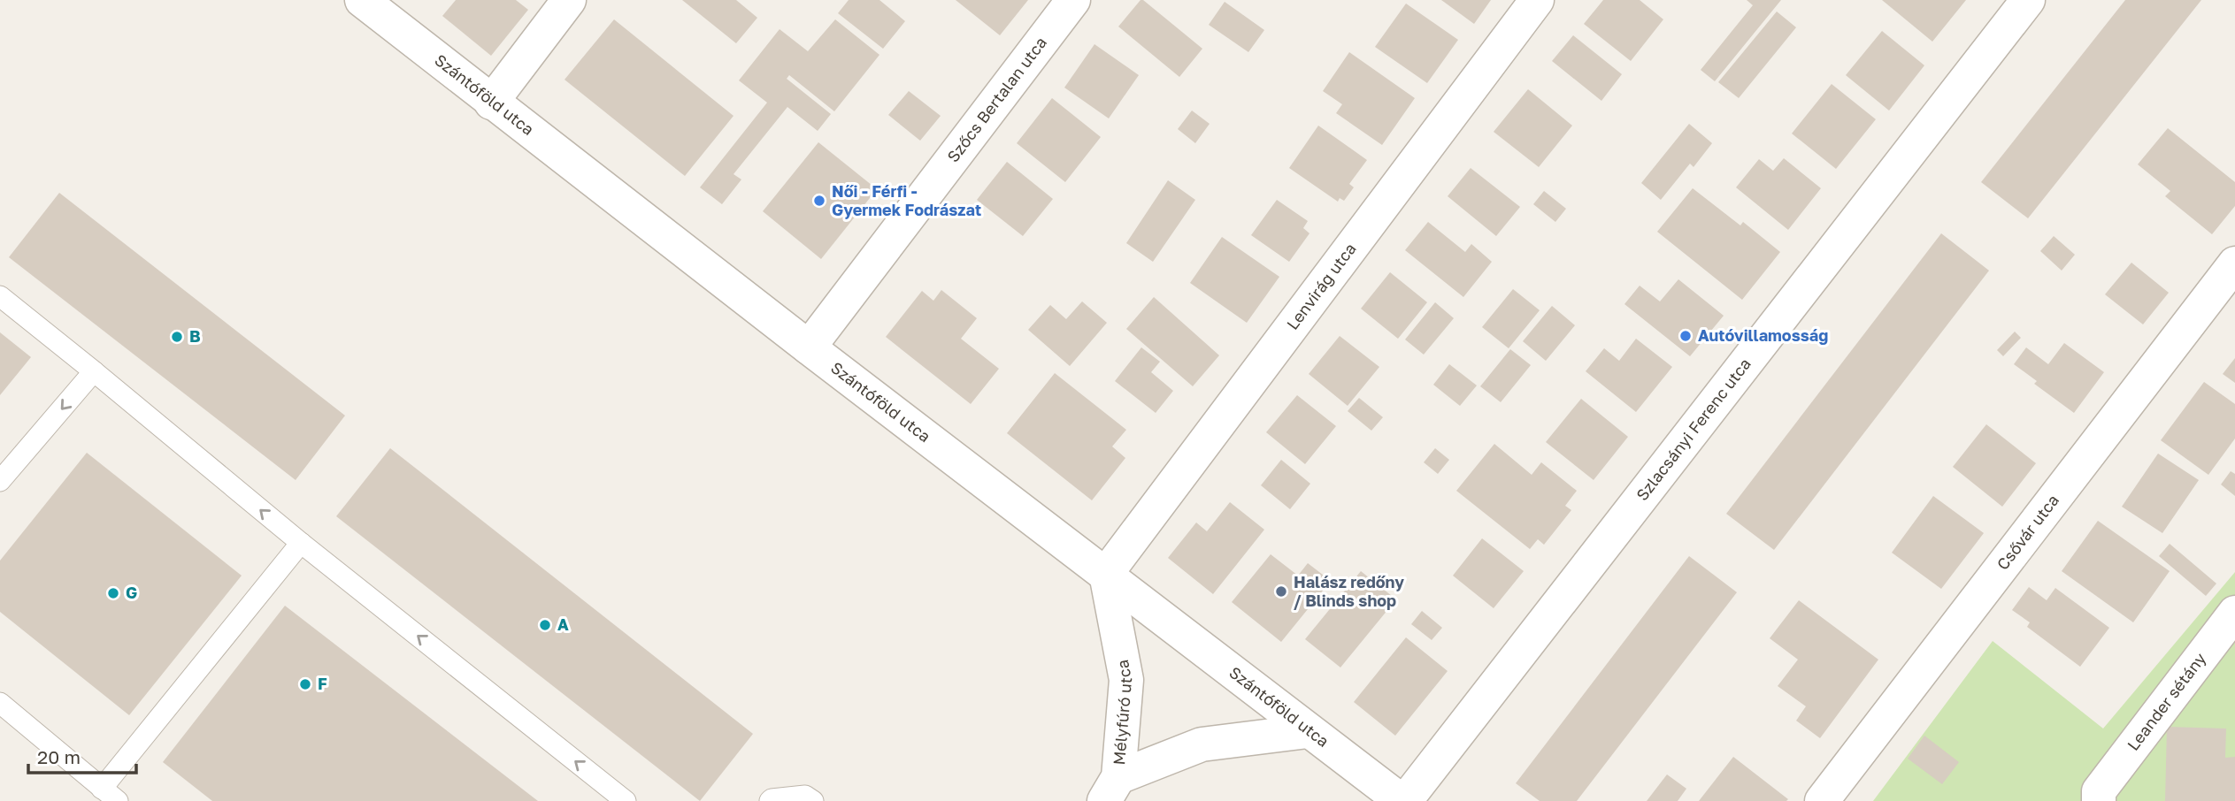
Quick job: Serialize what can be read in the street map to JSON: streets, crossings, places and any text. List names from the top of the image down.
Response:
{
  "streets": {
    "street": [
      "Szántóföld utca",
      "Szőcs Bertalan utca",
      "Lenvirág utca",
      "Szlacsányi Ferenc utca",
      "Csővár utca",
      "Leander sétány",
      "Mélyfúró utca"
    ]
  },
  "crossings": [
    ["Szántóföld utca", "Szőcs Bertalan utca"],
    ["Szántóföld utca", "Lenvirág utca"],
    ["Szántóföld utca", "Szlacsányi Ferenc utca"],
    ["Szántóföld utca", "Mélyfúró utca"],
    ["Lenvirág utca", "Mélyfúró utca"]
  ],
  "places": [
    "Női - Férfi - Gyermek Fodrászat",
    "Autóvillamosság",
    "B",
    "Halász redőny / Blinds shop",
    "G",
    "A",
    "F"
  ],
  "scale_bar": "20 m"
}
